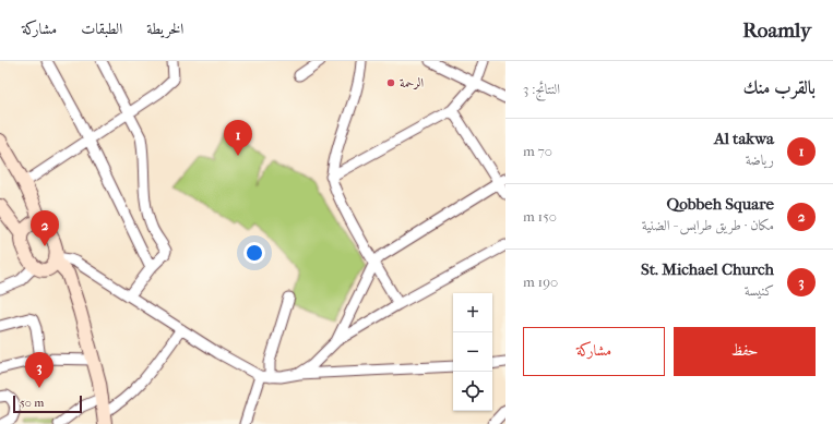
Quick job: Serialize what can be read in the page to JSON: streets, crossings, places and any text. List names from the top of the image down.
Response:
{
  "places": ["الرحمة"],
  "scale_bar": "50 m",
  "page": {
    "header": "Roamly",
    "nav": ["الخريطة", "الطبقات", "مشاركة"],
    "heading": ["بالقرب منك", "النتائج: 3"],
    "list": [
      {
        "mark": "1",
        "name": "Al takwa",
        "note": "رياضة",
        "value": "70 m"
      },
      {
        "mark": "2",
        "name": "Qobbeh Square",
        "note": "مكان · طريق طرابس - الضنية",
        "value": "150 m"
      },
      {
        "mark": "3",
        "name": "St. Michael Church",
        "note": "كنيسة",
        "value": "190 m"
      }
    ],
    "pins": ["1", "2", "3"],
    "map_buttons": ["+", "−"],
    "buttons": ["حفظ", "مشاركة"],
    "scale": "50 m"
  }
}
